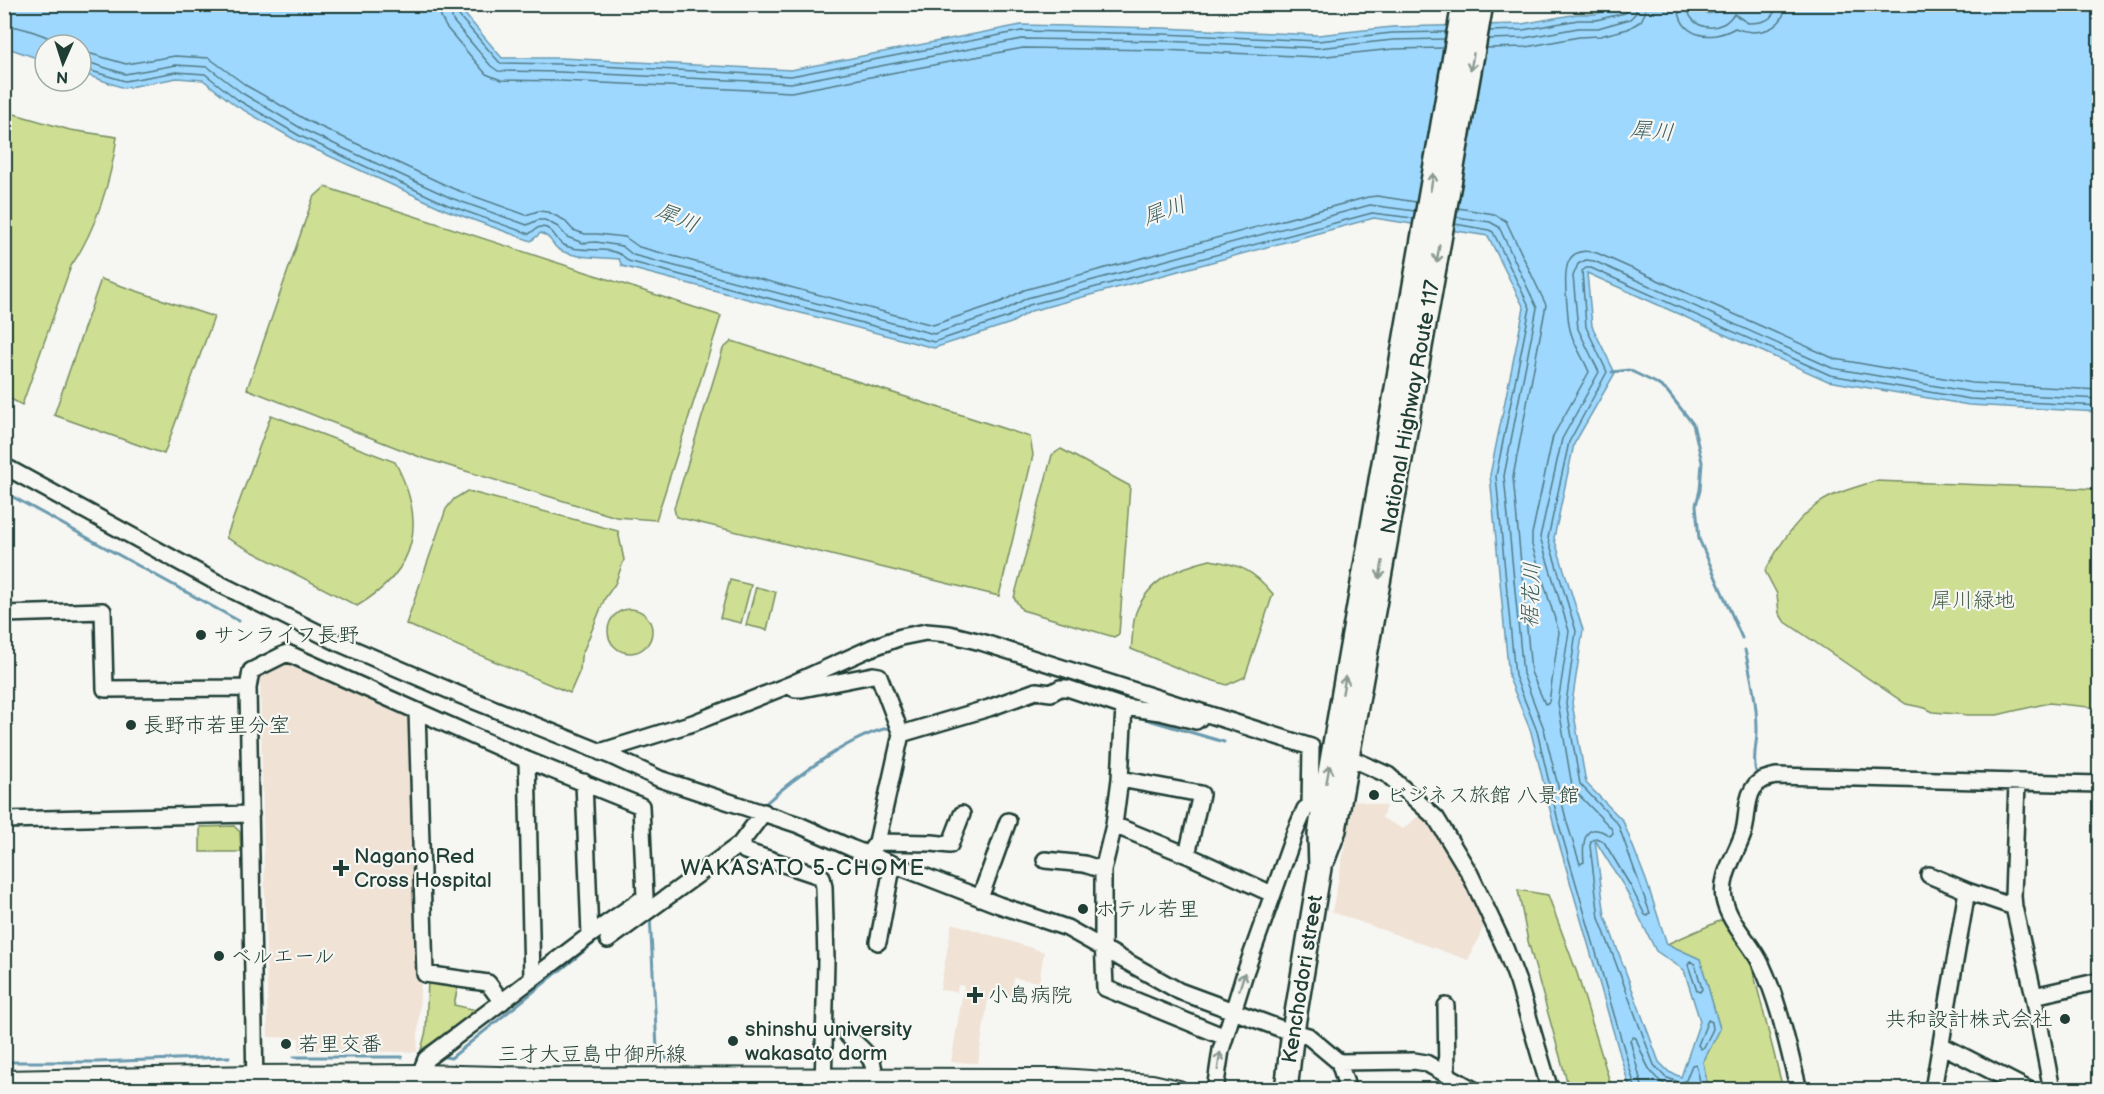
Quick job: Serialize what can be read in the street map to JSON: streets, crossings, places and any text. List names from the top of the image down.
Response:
{
  "streets": {
    "highway": ["National Highway Route 117", "Kenchodori street"],
    "main road": ["三才大豆島中御所線"]
  },
  "crossings": [
    ["National Highway Route 117", "Kenchodori street"]
  ],
  "districts": ["WAKASATO 5-CHOME"],
  "water": ["犀川", "裾花川"],
  "parks": ["犀川緑地"],
  "places": {
    "other": [
      "サンライフ長野",
      "長野市若里分室",
      "ビジネス旅館 八景館",
      "ホテル若里",
      "ベルエール",
      "共和設計株式会社",
      "shinshu university wakasato dorm",
      "若里交番"
    ],
    "health": ["Nagano Red Cross Hospital", "小島病院"]
  },
  "north": "bottom"
}
